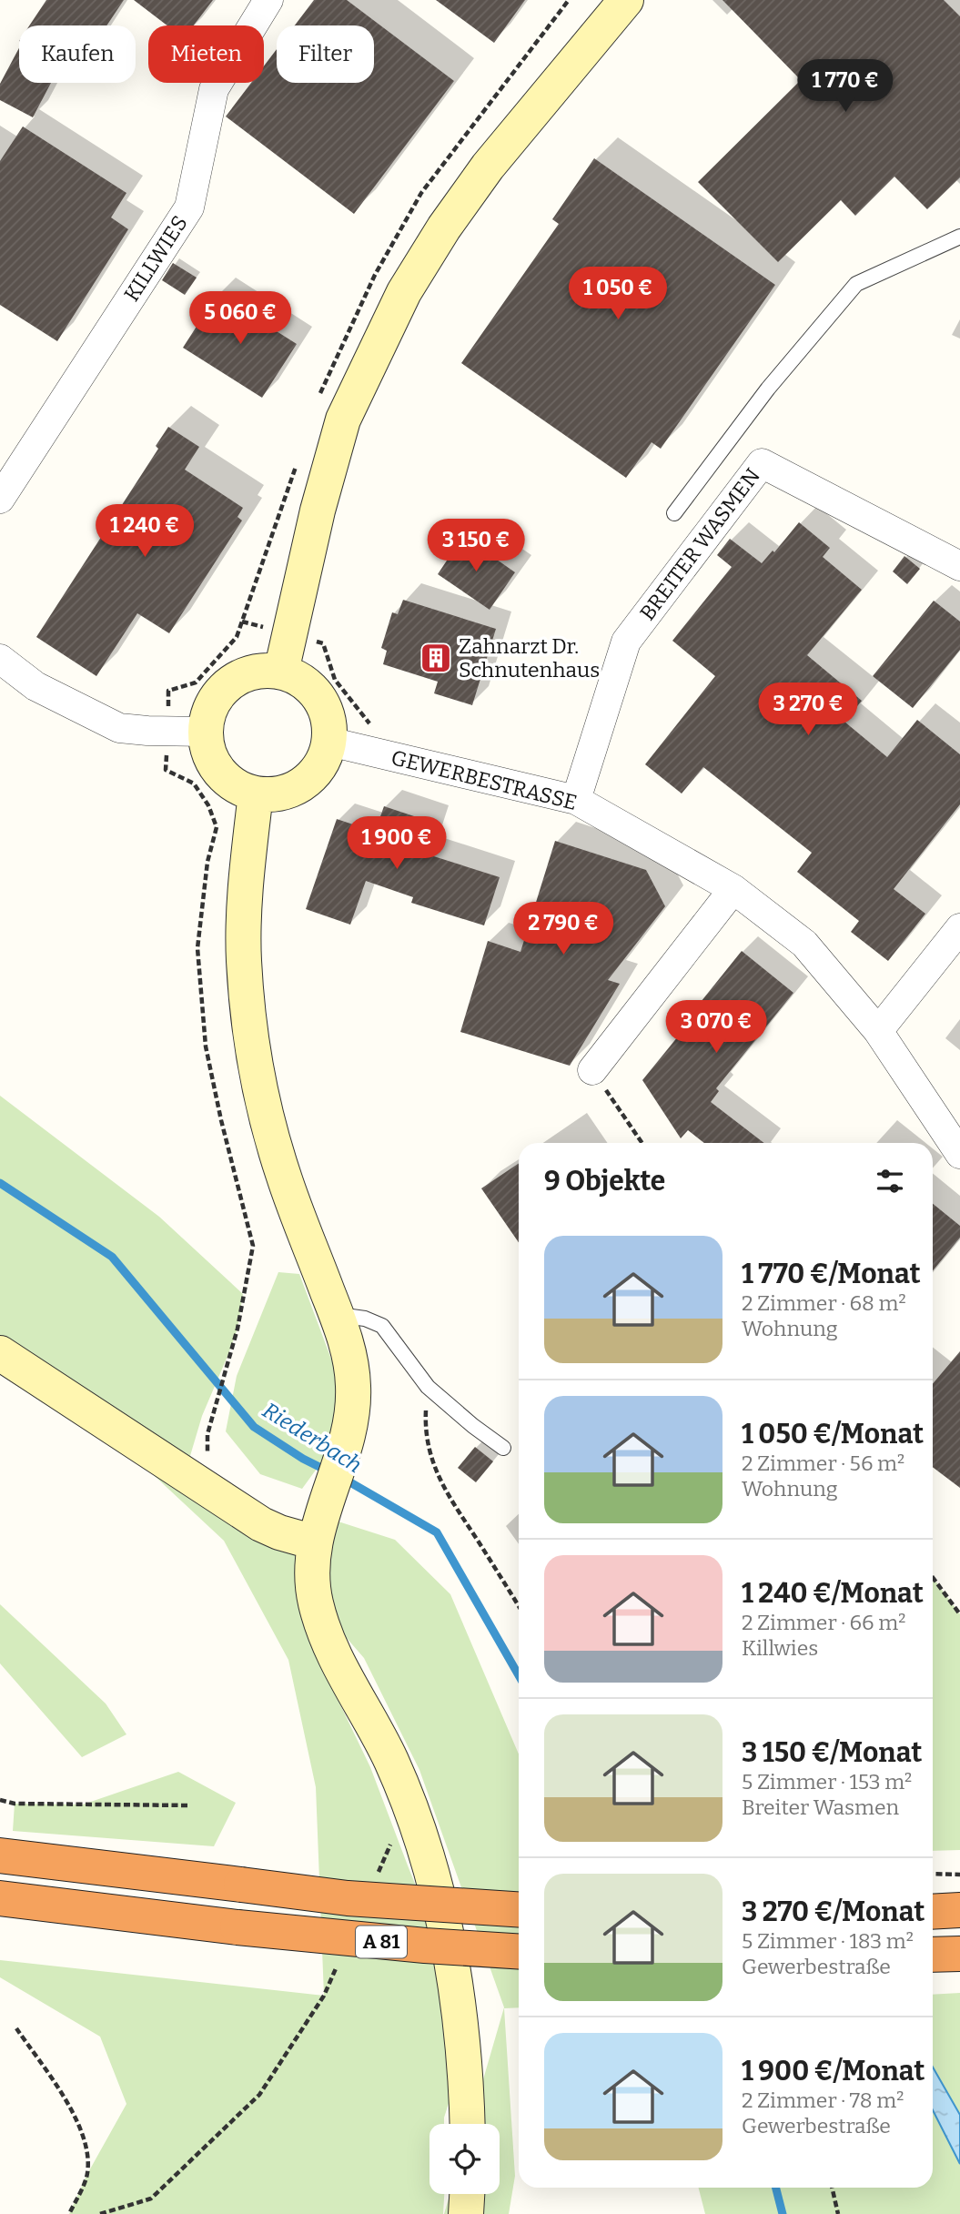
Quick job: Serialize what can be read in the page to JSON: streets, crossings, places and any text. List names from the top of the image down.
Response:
{
  "streets": {
    "highway": ["A 81"],
    "street": ["KILLWIES", "BREITER WASMEN", "GEWERBESTRASSE"]
  },
  "crossings": [
    ["BREITER WASMEN", "GEWERBESTRASSE"]
  ],
  "water": ["Riederbach"],
  "places": {
    "building": ["Zahnarzt Dr. Schnutenhaus"]
  },
  "page": {
    "chip": ["Kaufen", "Mieten", "Filter"],
    "price": [
      "1 770 €",
      "1 050 €",
      "5 060 €",
      "1 240 €",
      "3 150 €",
      "3 270 €",
      "1 900 €",
      "2 790 €",
      "3 070 €"
    ],
    "heading": "9 Objekte",
    "list": [
      {
        "name": "1 770 €/Monat",
        "note": "2 Zimmer · 68 m² · Wohnung"
      },
      {
        "name": "1 050 €/Monat",
        "note": "2 Zimmer · 56 m² · Wohnung"
      },
      {
        "name": "1 240 €/Monat",
        "note": "2 Zimmer · 66 m² · Killwies"
      },
      {
        "name": "3 150 €/Monat",
        "note": "5 Zimmer · 153 m² · Breiter Wasmen"
      },
      {
        "name": "3 270 €/Monat",
        "note": "5 Zimmer · 183 m² · Gewerbestraße"
      },
      {
        "name": "1 900 €/Monat",
        "note": "2 Zimmer · 78 m² · Gewerbestraße"
      }
    ]
  }
}
